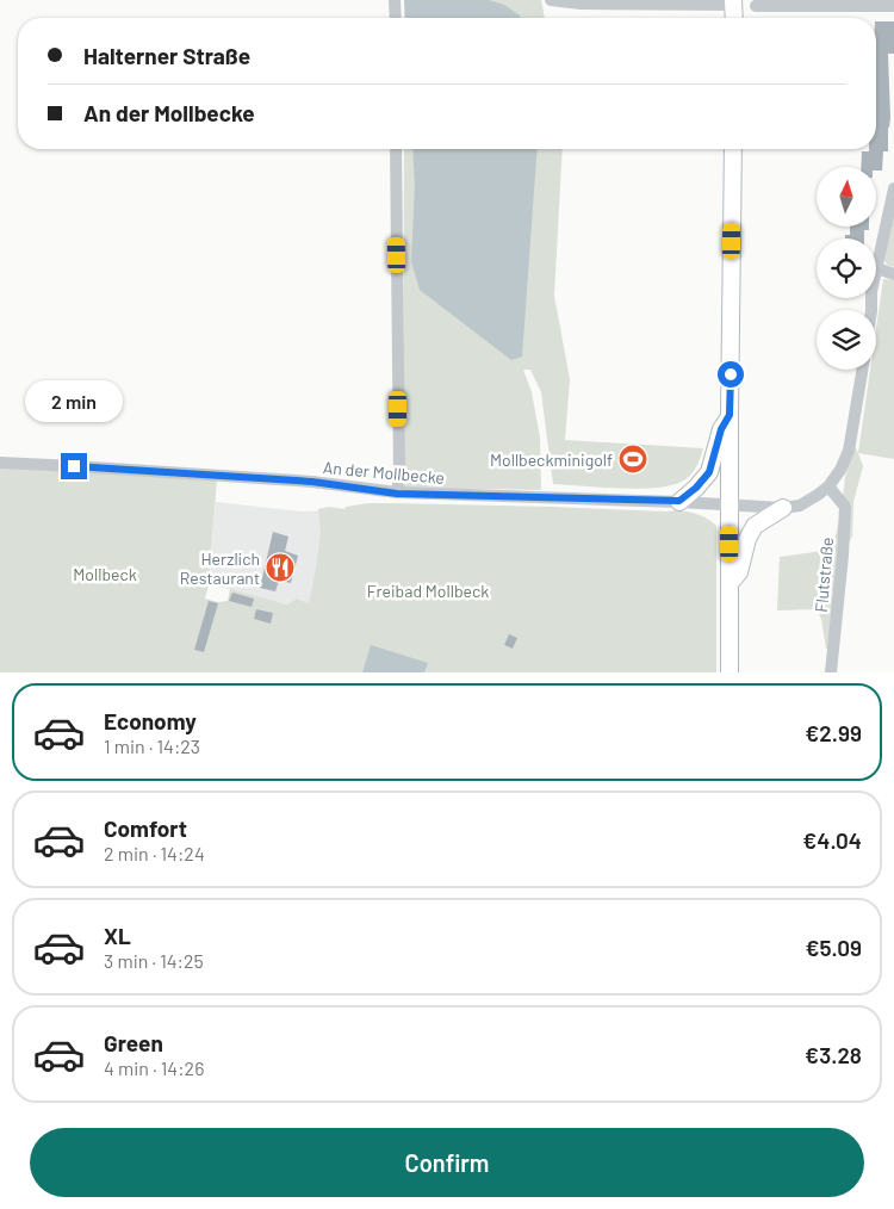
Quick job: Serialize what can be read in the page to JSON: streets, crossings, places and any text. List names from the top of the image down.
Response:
{
  "streets": {
    "street": ["An der Mollbecke", "Flutstraße"]
  },
  "parks": ["Mollbeck", "Freibad Mollbeck"],
  "places": {
    "sports": ["Mollbeckminigolf"],
    "restaurant": ["Herzlich Restaurant"]
  },
  "north": "top",
  "page": {
    "banner": ["Halterner Straße", "An der Mollbecke"],
    "bubble": "2 min",
    "list": [
      {
        "name": "Economy",
        "note": "1 min · 14:23",
        "value": "€2.99"
      },
      {
        "name": "Comfort",
        "note": "2 min · 14:24",
        "value": "€4.04"
      },
      {
        "name": "XL",
        "note": "3 min · 14:25",
        "value": "€5.09"
      },
      {
        "name": "Green",
        "note": "4 min · 14:26",
        "value": "€3.28"
      }
    ],
    "buttons": "Confirm"
  }
}
